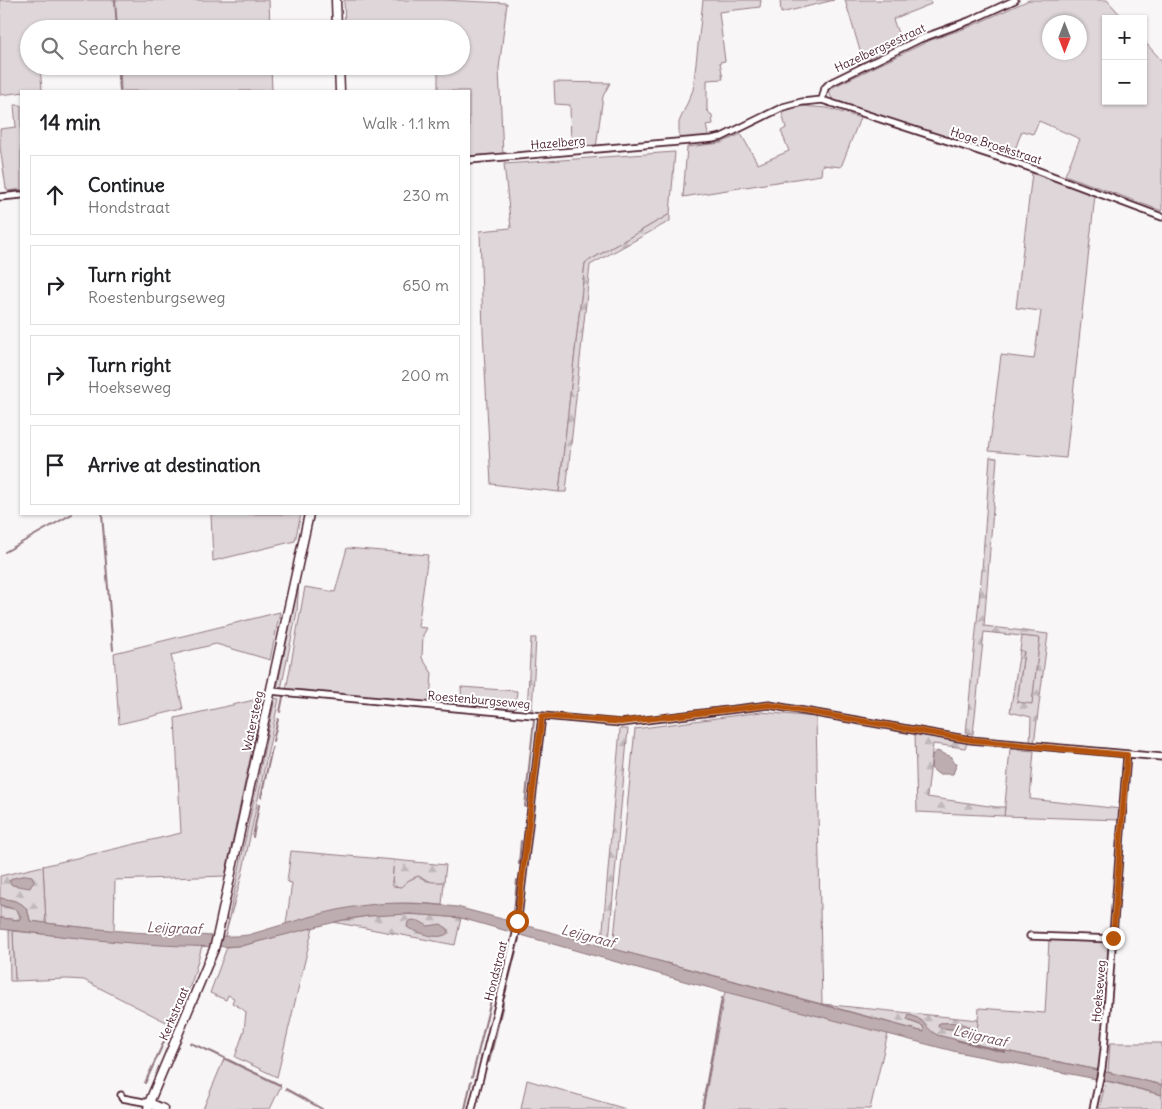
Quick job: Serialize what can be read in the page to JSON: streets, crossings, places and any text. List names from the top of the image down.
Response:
{
  "streets": {
    "street": [
      "Hazelbergsestraat",
      "Hazelberg",
      "Hoge Broekstraat",
      "Roestenburgseweg",
      "Watersteeg",
      "Hondstraat",
      "Hoekseweg",
      "Kerkstraat"
    ]
  },
  "crossings": [
    ["Hazelbergsestraat", "Hazelberg"],
    ["Hazelbergsestraat", "Hoge Broekstraat"],
    ["Hazelberg", "Hoge Broekstraat"],
    ["Roestenburgseweg", "Watersteeg"],
    ["Roestenburgseweg", "Hondstraat"],
    ["Roestenburgseweg", "Hoekseweg"],
    ["Watersteeg", "Kerkstraat"]
  ],
  "water": ["Leijgraaf"],
  "north": "bottom",
  "page": {
    "map_buttons": ["+", "−"],
    "search": "Search here",
    "heading": ["14 min", "Walk · 1.1 km"],
    "list": [
      ["Continue", "Hondstraat", "230 m"],
      ["Turn right", "Roestenburgseweg", "650 m"],
      ["Turn right", "Hoekseweg", "200 m"],
      "Arrive at destination"
    ]
  }
}
